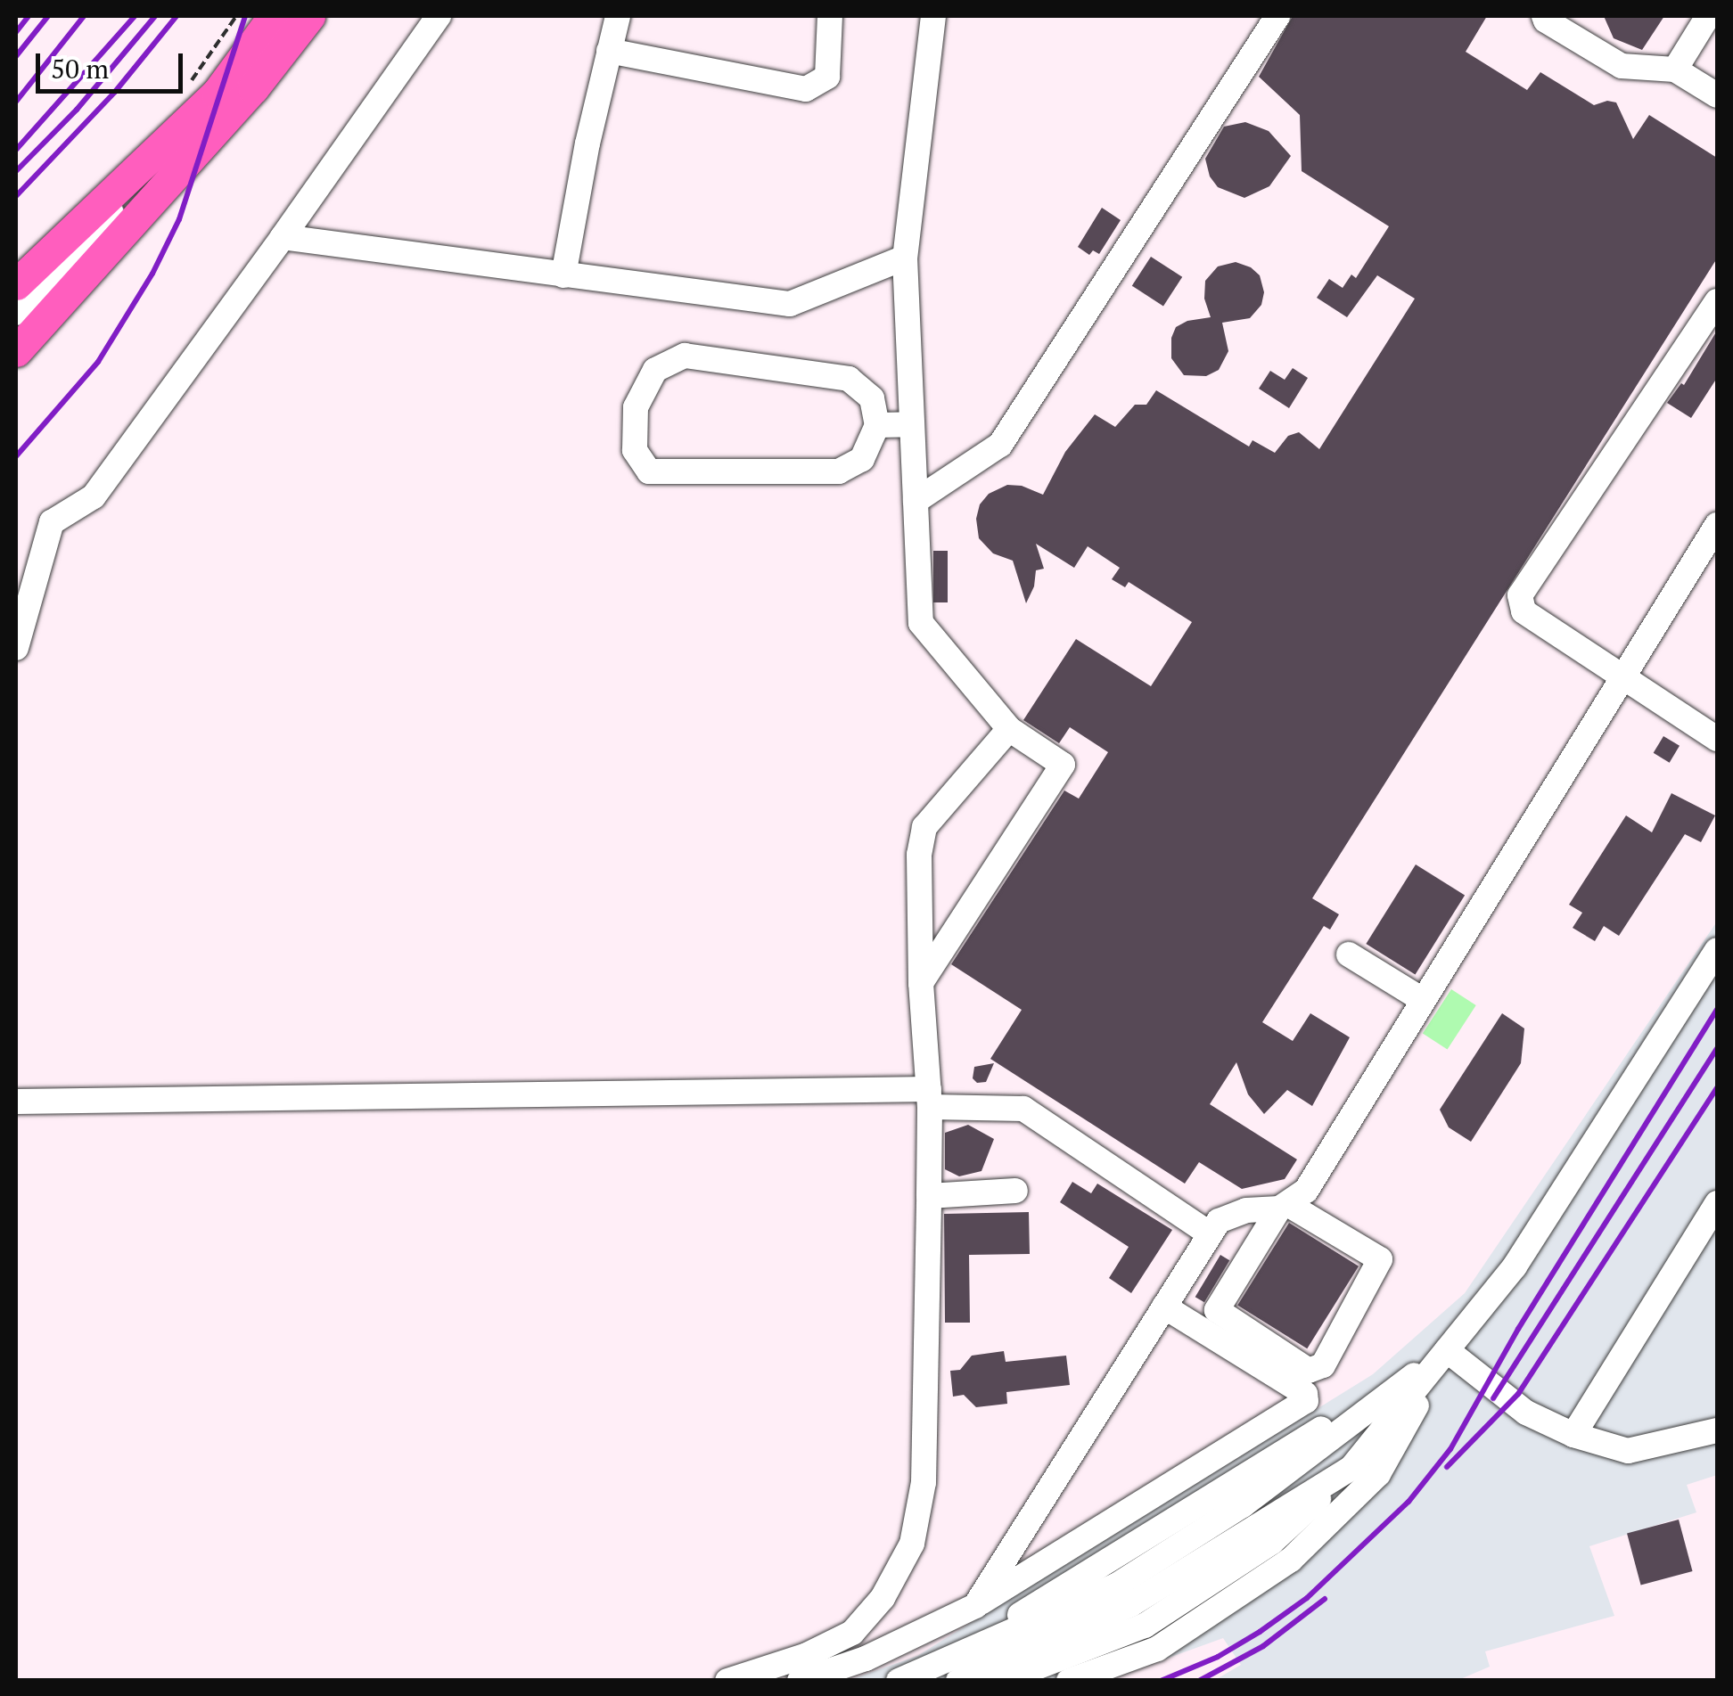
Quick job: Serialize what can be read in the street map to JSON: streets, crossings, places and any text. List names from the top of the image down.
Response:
{
  "scale_bar": "50 m"
}
